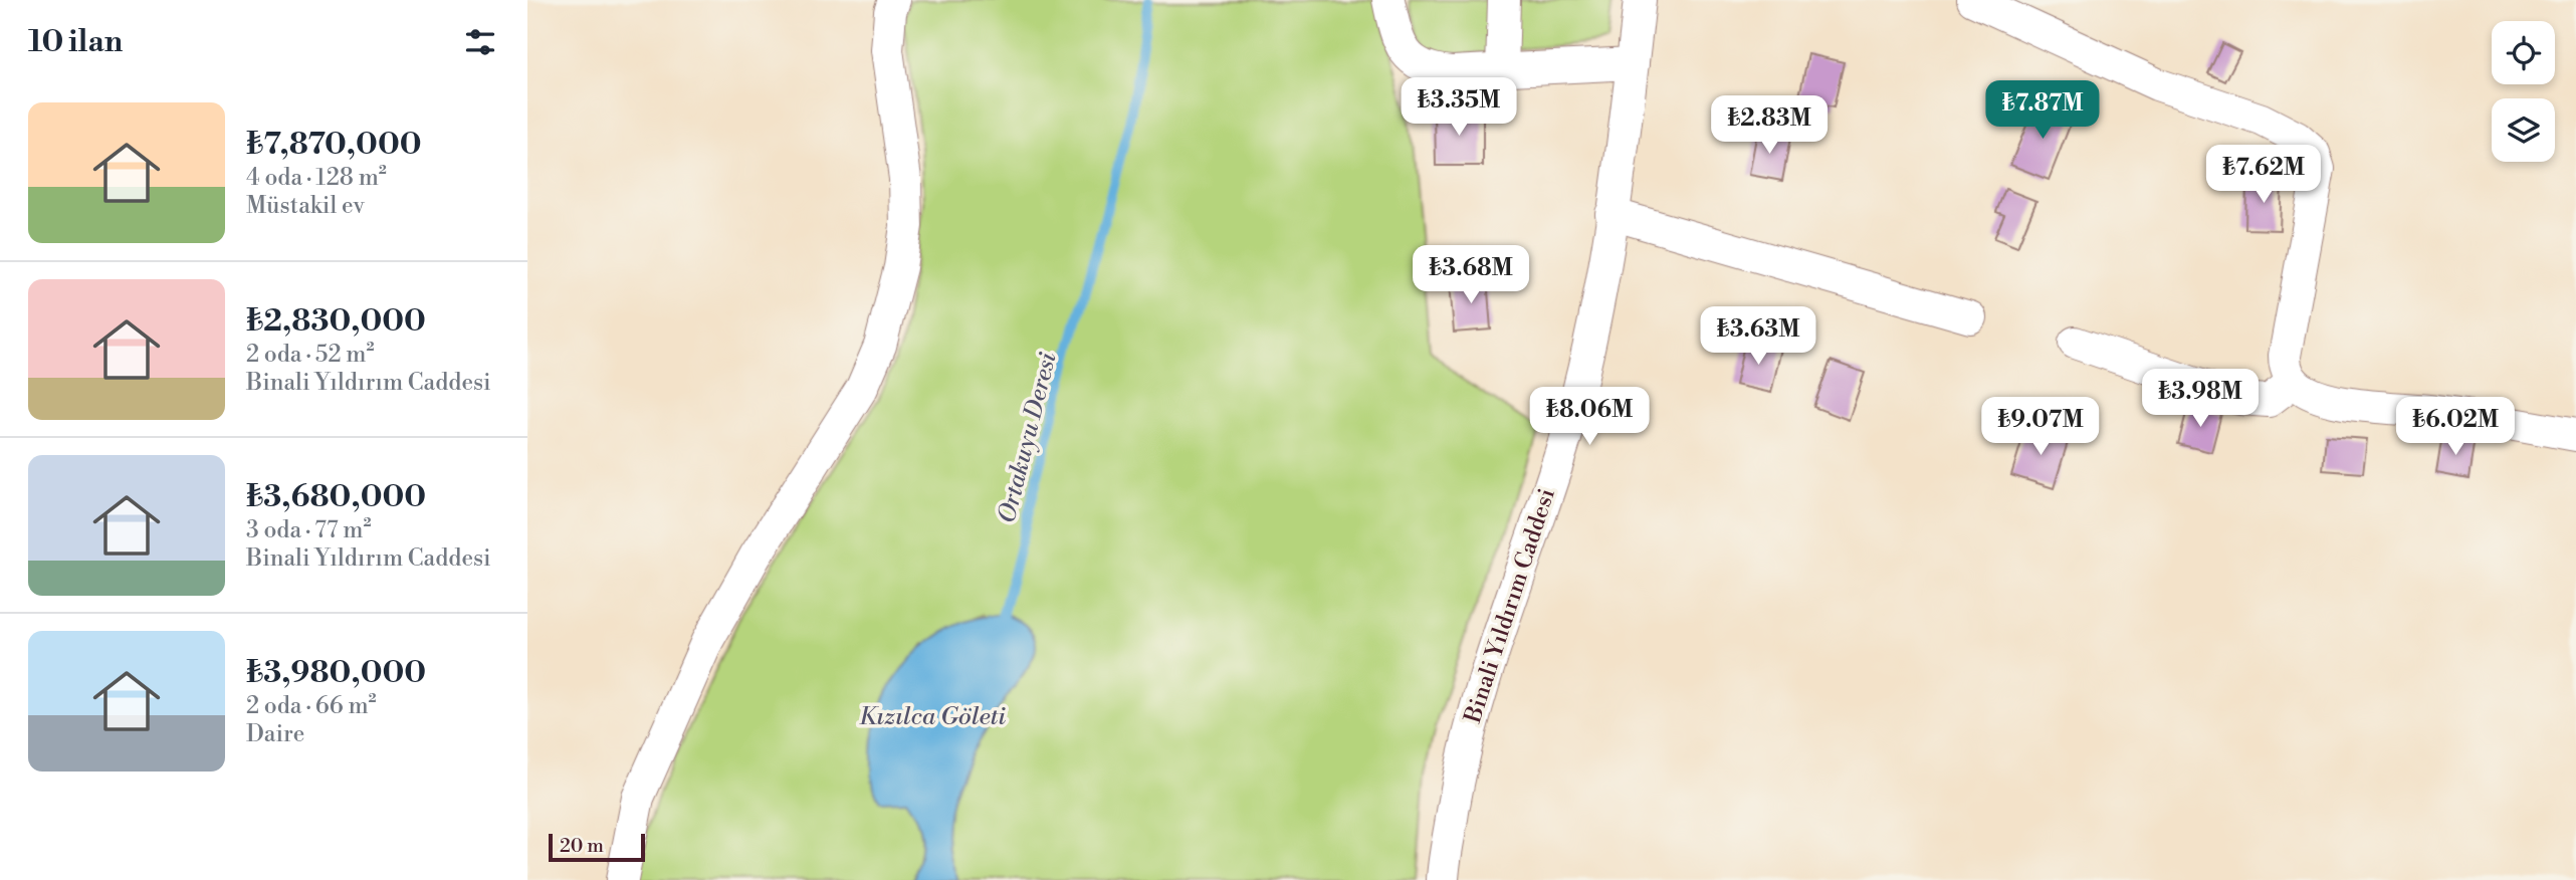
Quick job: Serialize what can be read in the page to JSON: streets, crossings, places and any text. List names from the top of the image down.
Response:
{
  "streets": {
    "street": ["Binali Yıldırım Caddesi"]
  },
  "water": ["Ortakuyu Deresi", "Kızılca Göleti"],
  "scale_bar": "20 m",
  "page": {
    "heading": "10 ilan",
    "price": [
      "₺3.35M",
      "₺7.87M",
      "₺2.83M",
      "₺7.62M",
      "₺3.68M",
      "₺3.63M",
      "₺3.98M",
      "₺8.06M",
      "₺9.07M",
      "₺6.02M"
    ],
    "list": [
      {
        "name": "₺7,870,000",
        "note": "4 oda · 128 m² · Müstakil ev"
      },
      {
        "name": "₺2,830,000",
        "note": "2 oda · 52 m² · Binali Yıldırım Caddesi"
      },
      {
        "name": "₺3,680,000",
        "note": "3 oda · 77 m² · Binali Yıldırım Caddesi"
      },
      {
        "name": "₺3,980,000",
        "note": "2 oda · 66 m² · Daire"
      }
    ],
    "scale": "20 m"
  }
}
